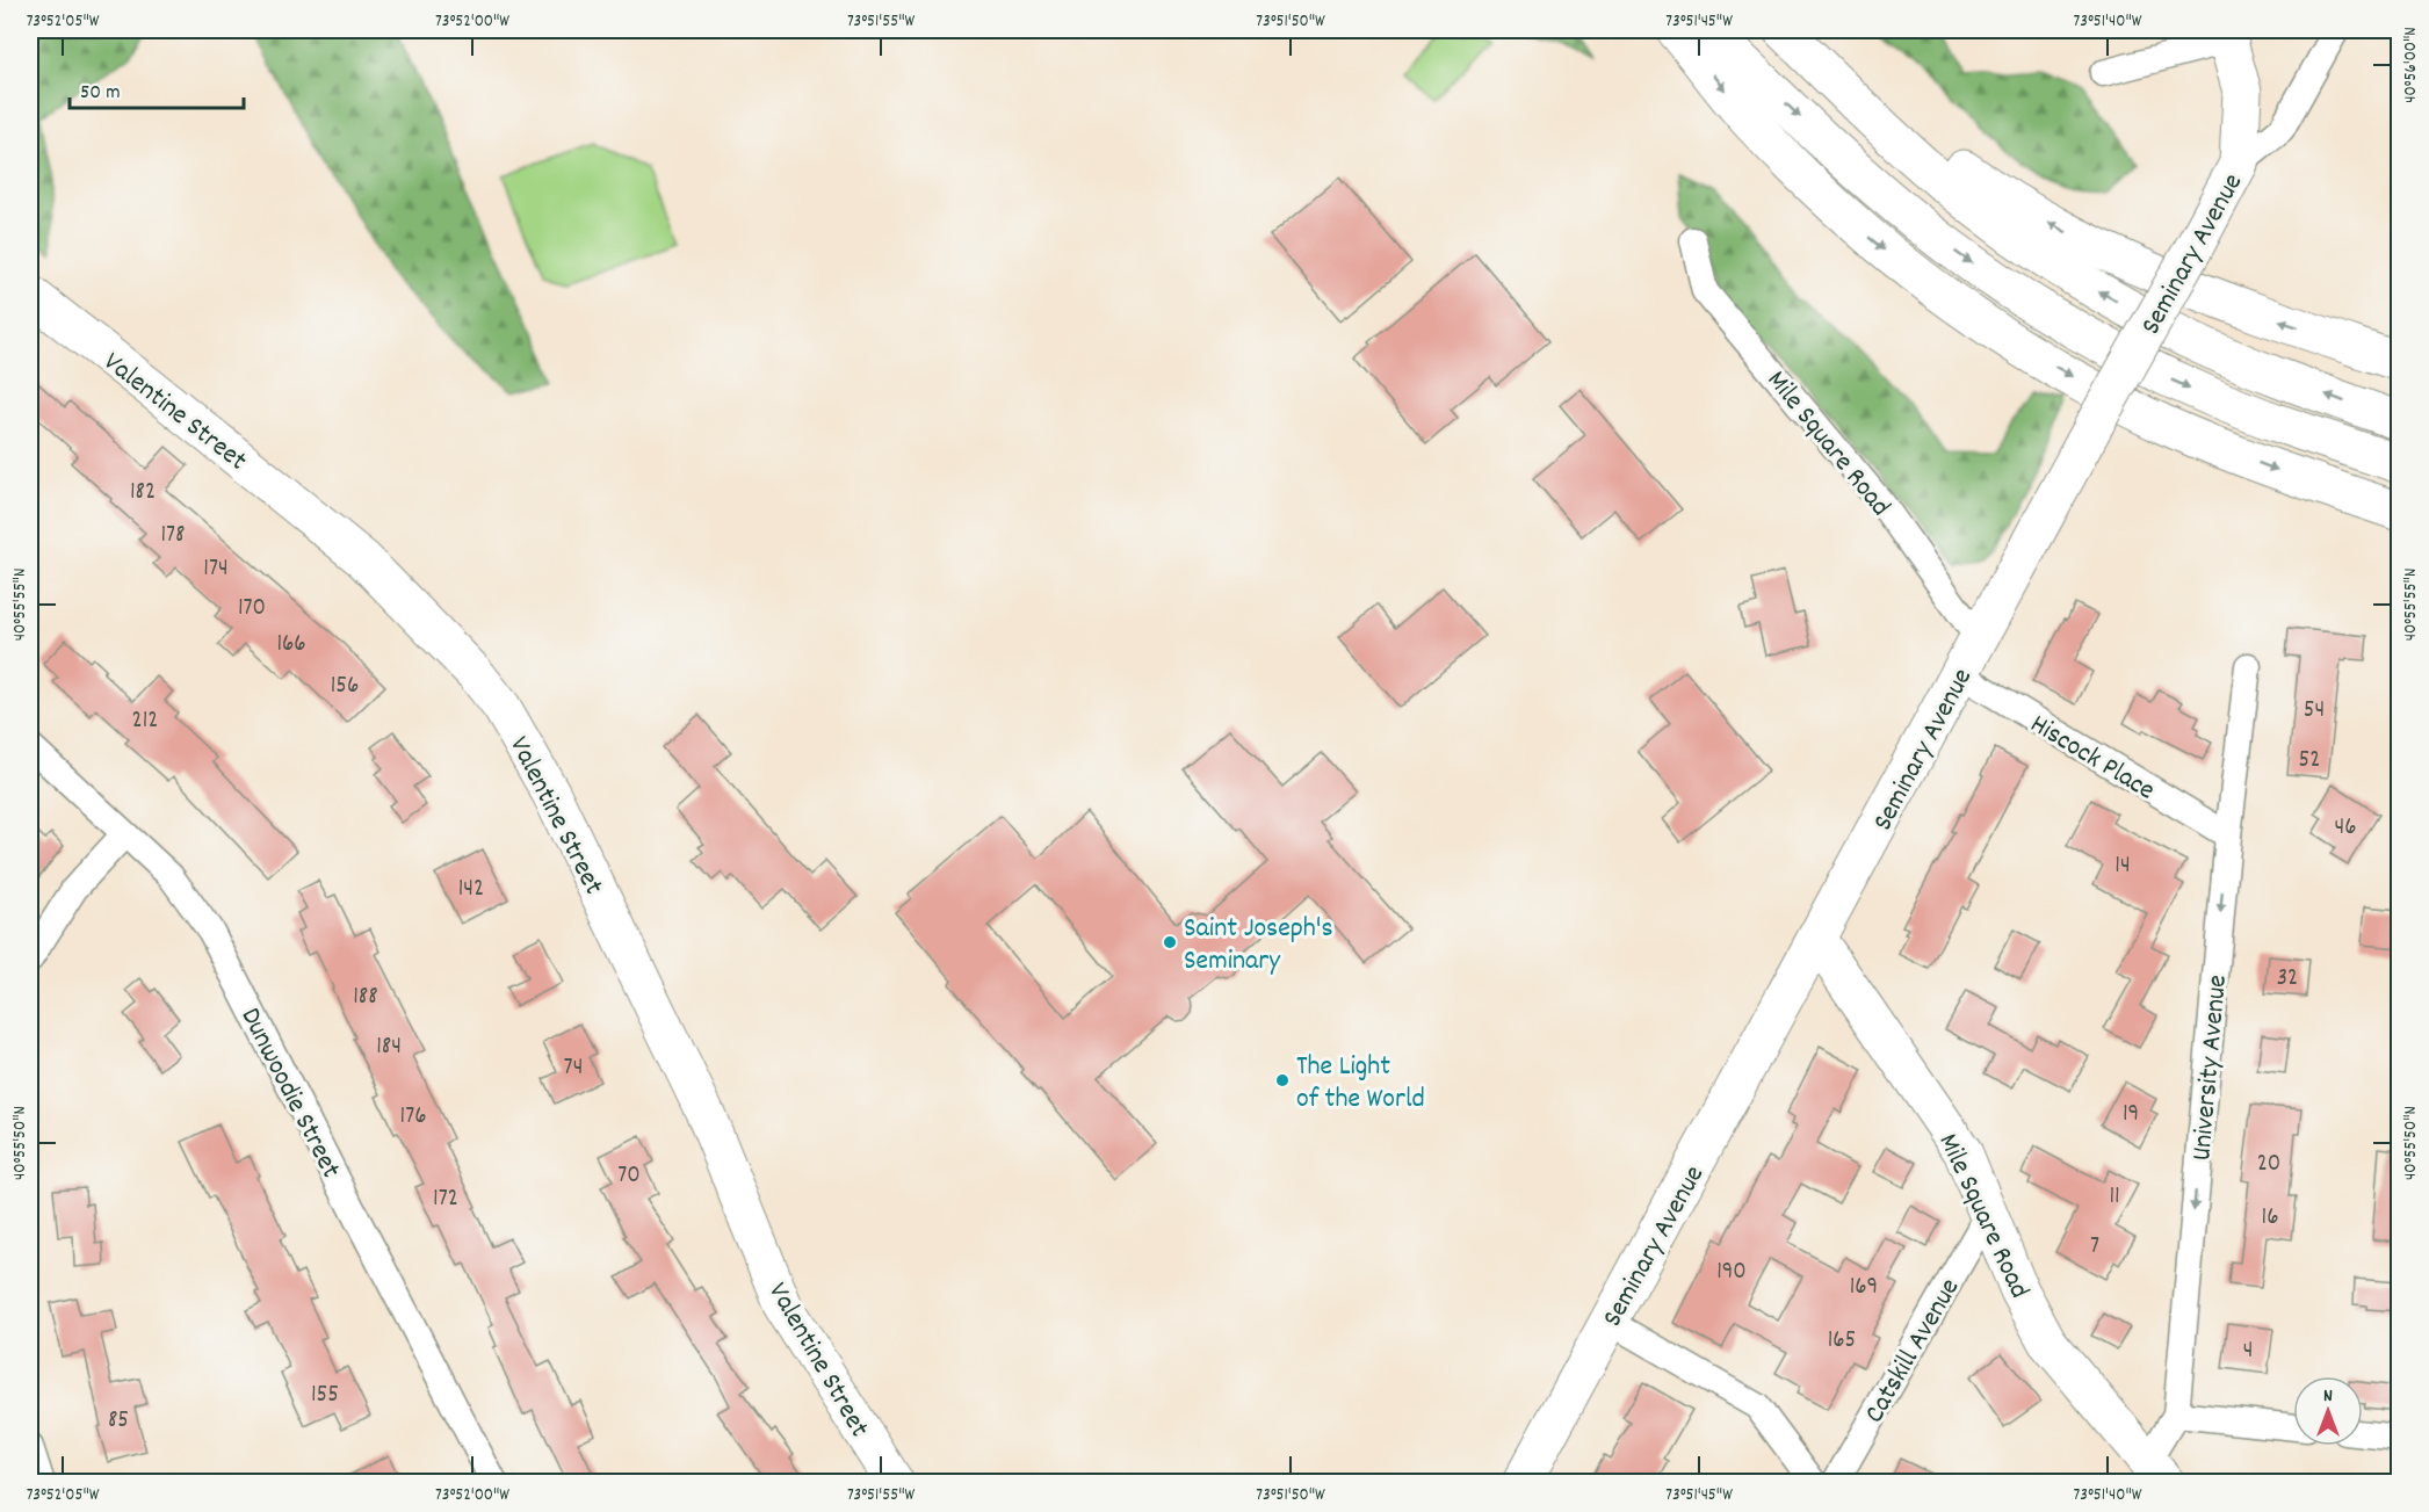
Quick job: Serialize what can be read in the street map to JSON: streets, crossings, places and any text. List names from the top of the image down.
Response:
{
  "streets": {
    "main road": ["Seminary Avenue", "Valentine Street", "Mile Square Road"],
    "street": [
      "Hiscock Place",
      "University Avenue",
      "Dunwoodie Street",
      "Catskill Avenue"
    ]
  },
  "crossings": [
    ["Seminary Avenue", "Mile Square Road"],
    ["Seminary Avenue", "Hiscock Place"],
    ["Mile Square Road", "University Avenue"],
    ["Mile Square Road", "Catskill Avenue"],
    ["Hiscock Place", "University Avenue"]
  ],
  "one_way": ["University Avenue"],
  "places": ["Saint Joseph's Seminary", "The Light of the World"],
  "house_numbers": [
    "182",
    "178",
    "174",
    "170",
    "166",
    "156",
    "54",
    "212",
    "52",
    "46",
    "14",
    "142",
    "32",
    "188",
    "184",
    "74",
    "19",
    "176",
    "20",
    "70",
    "11",
    "172",
    "16",
    "7",
    "190",
    "169",
    "165",
    "4",
    "155",
    "85"
  ],
  "scale_bar": "50 m",
  "north": "top",
  "coordinates": [
    "73°52'05\"W",
    "73°52'00\"W",
    "73°51'55\"W",
    "73°51'50\"W",
    "73°51'45\"W",
    "73°51'40\"W",
    "40°56'00\"N",
    "40°55'55\"N",
    "40°55'50\"N"
  ]
}
